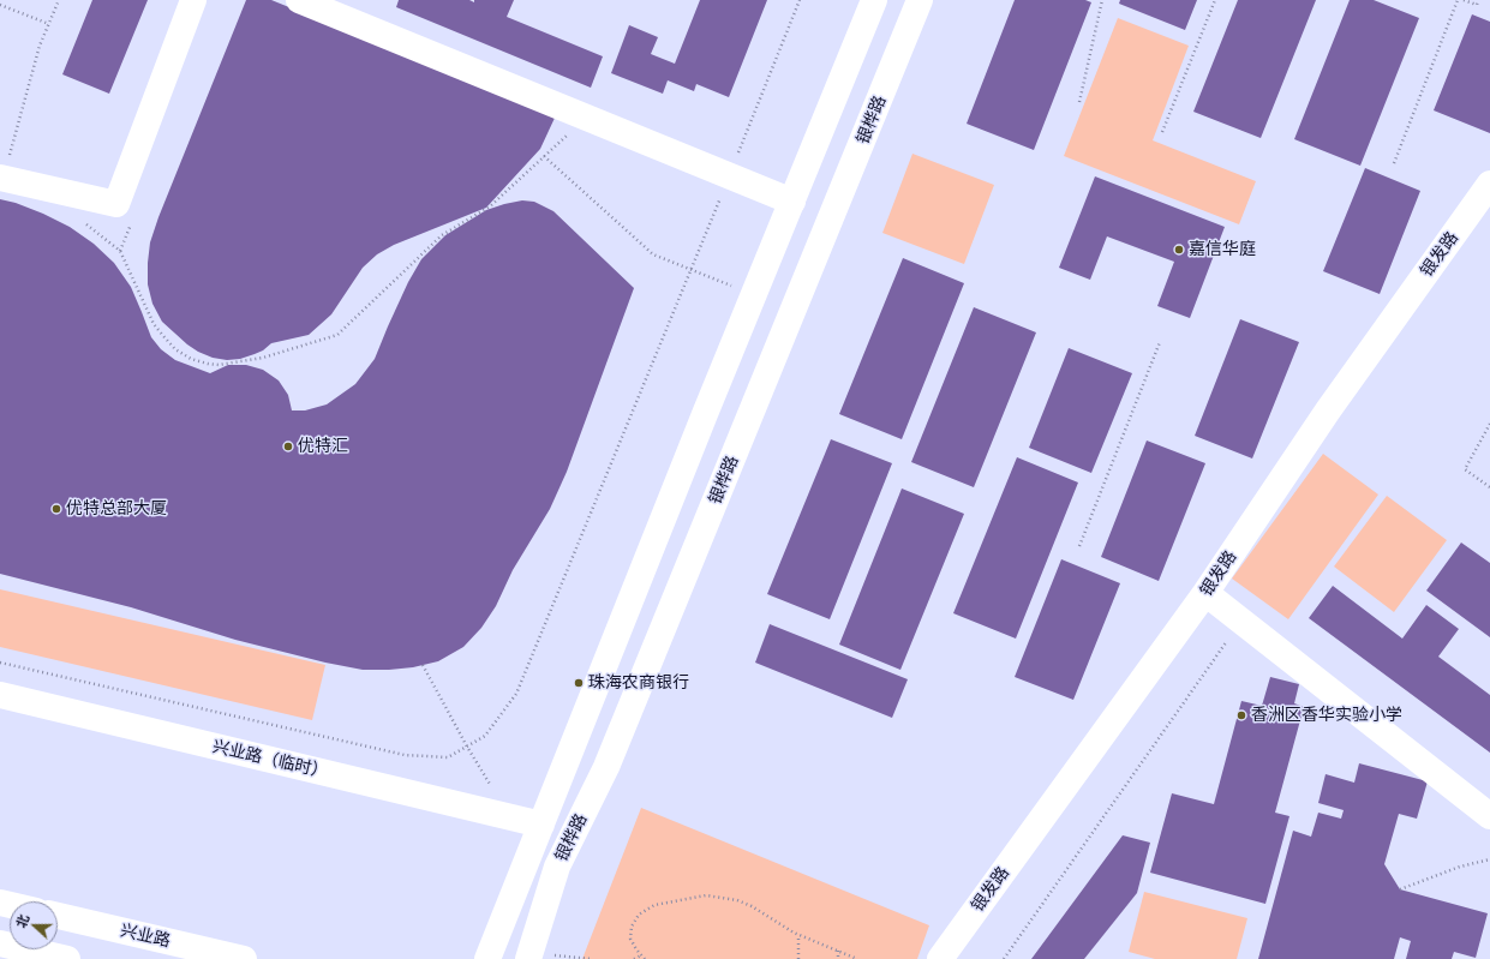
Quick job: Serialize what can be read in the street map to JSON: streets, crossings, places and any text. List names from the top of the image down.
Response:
{
  "streets": {
    "main road": [
      "银桦路",
      "银发路",
      "兴业路（临时）",
      "兴业路"
    ]
  },
  "crossings": [
    ["银桦路", "兴业路（临时）"]
  ],
  "places": [
    "嘉信华庭",
    "优特汇",
    "优特总部大厦",
    "珠海农商银行",
    "香洲区香华实验小学"
  ],
  "north": "left"
}
